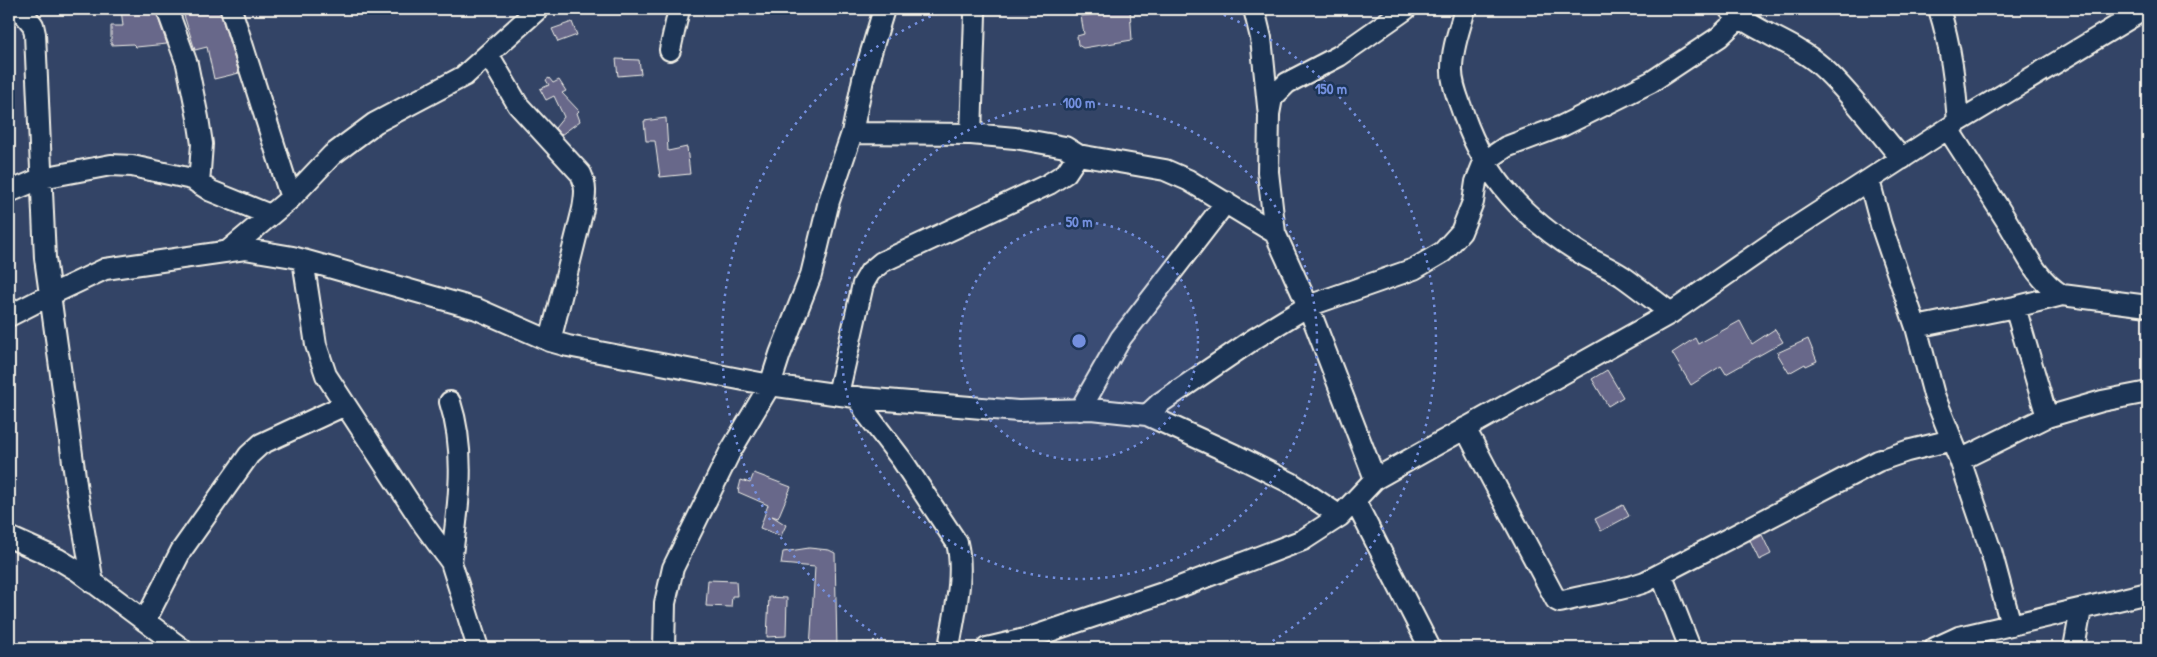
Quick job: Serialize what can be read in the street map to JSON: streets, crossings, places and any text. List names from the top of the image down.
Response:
{
  "rings": ["150 m", "100 m", "50 m"]
}
